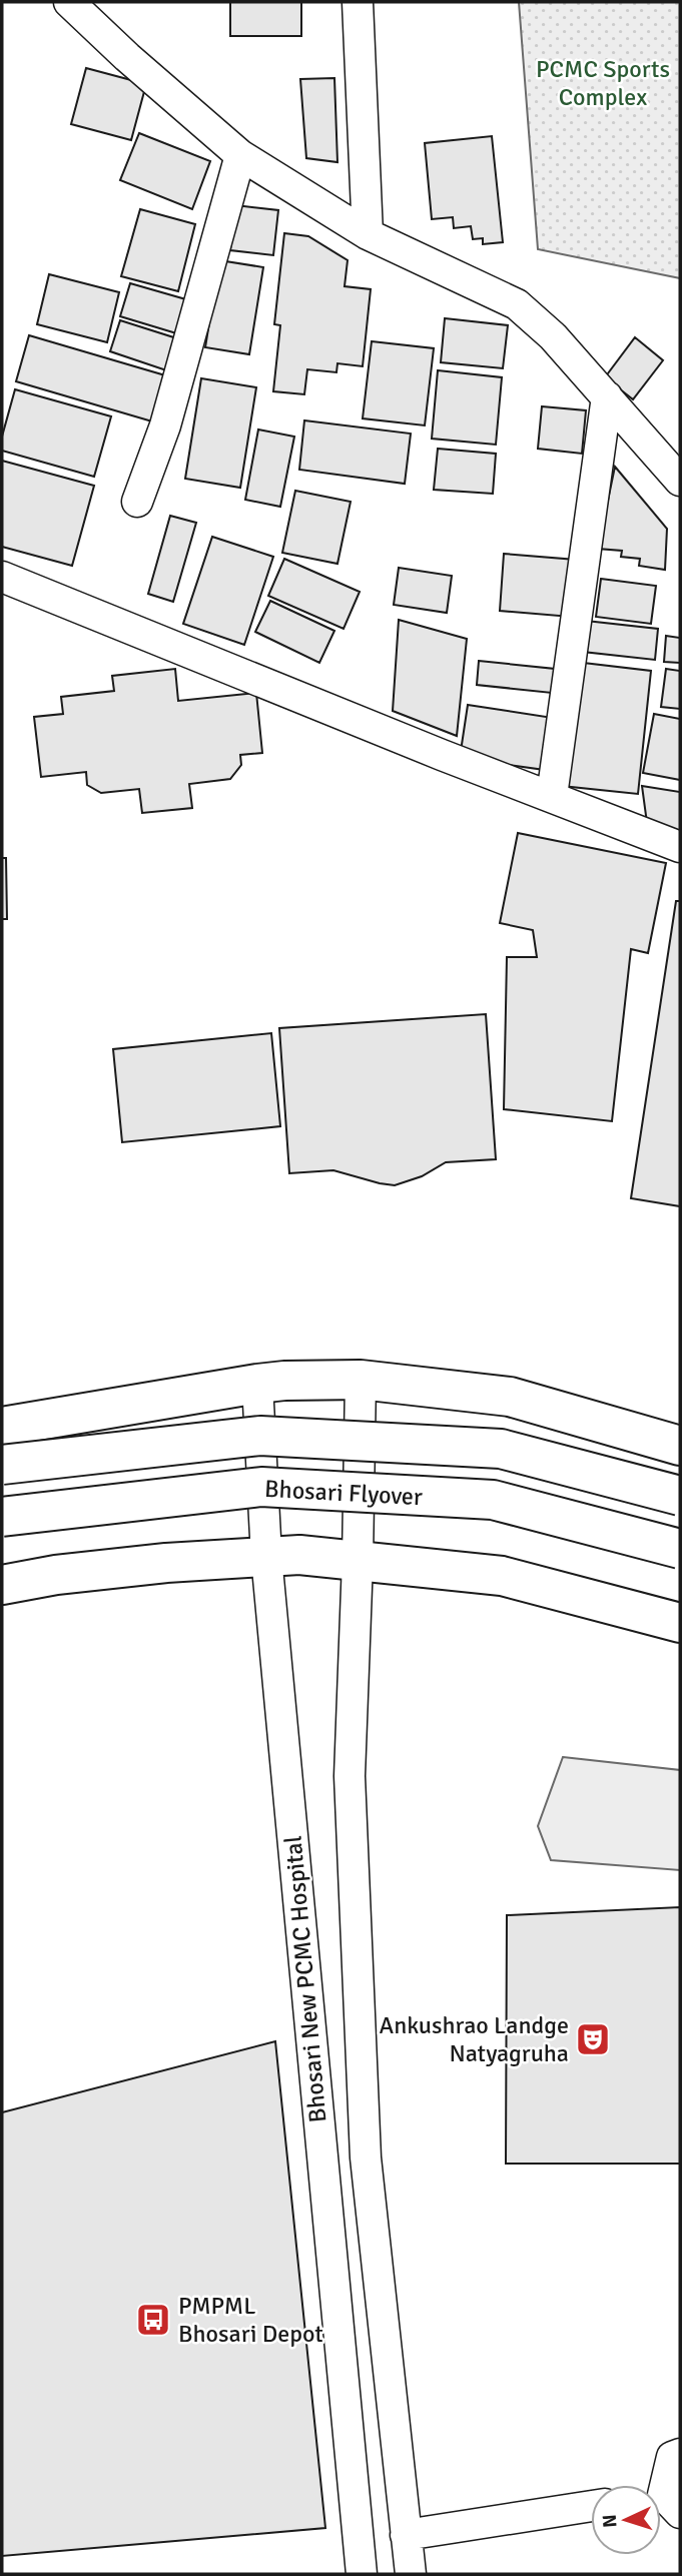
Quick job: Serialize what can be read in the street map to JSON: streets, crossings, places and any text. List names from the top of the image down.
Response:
{
  "streets": {
    "main road": ["Bhosari Flyover"],
    "street": ["Bhosari New PCMC Hospital"]
  },
  "parks": ["PCMC Sports Complex"],
  "places": {
    "theatre": ["Ankushrao Landge Natyagruha"],
    "bus stop": ["PMPML Bhosari Depot"]
  },
  "north": "left"
}
